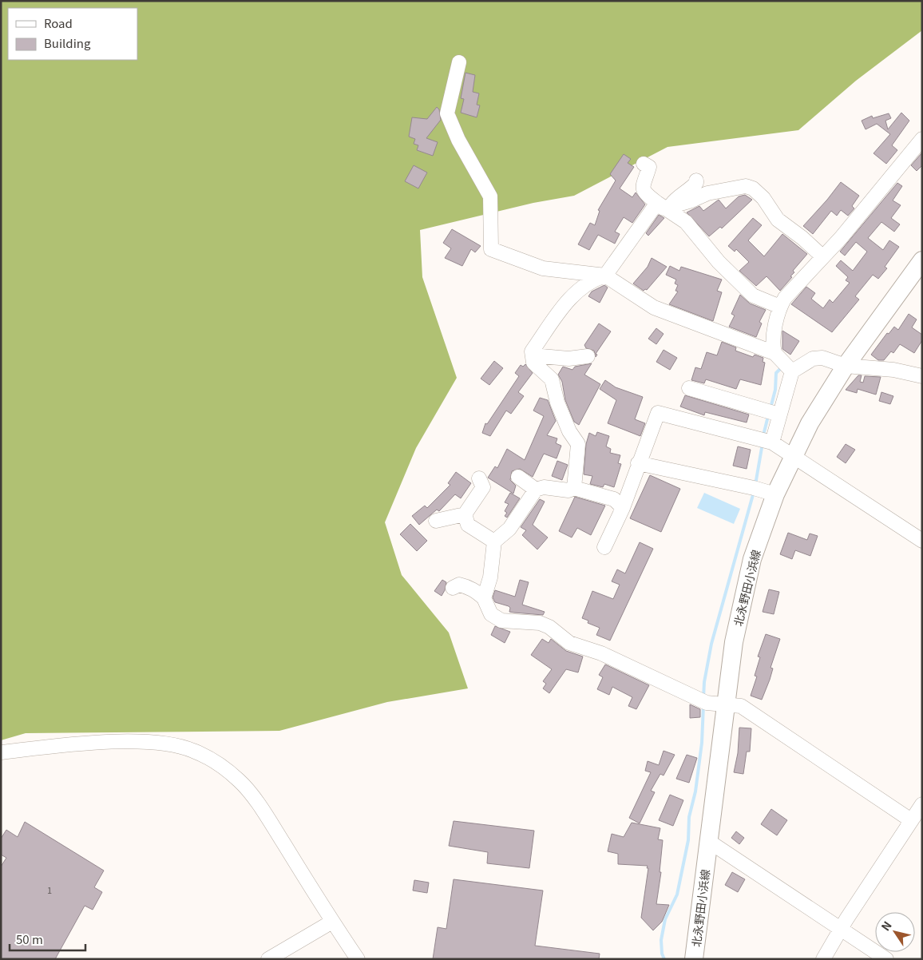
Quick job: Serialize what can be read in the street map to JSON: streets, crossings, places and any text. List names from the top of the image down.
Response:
{
  "streets": {
    "main road": ["北永野田小浜線"]
  },
  "house_numbers": ["1"],
  "legend": ["Road", "Building"],
  "scale_bar": "50 m",
  "north": "top left"
}
